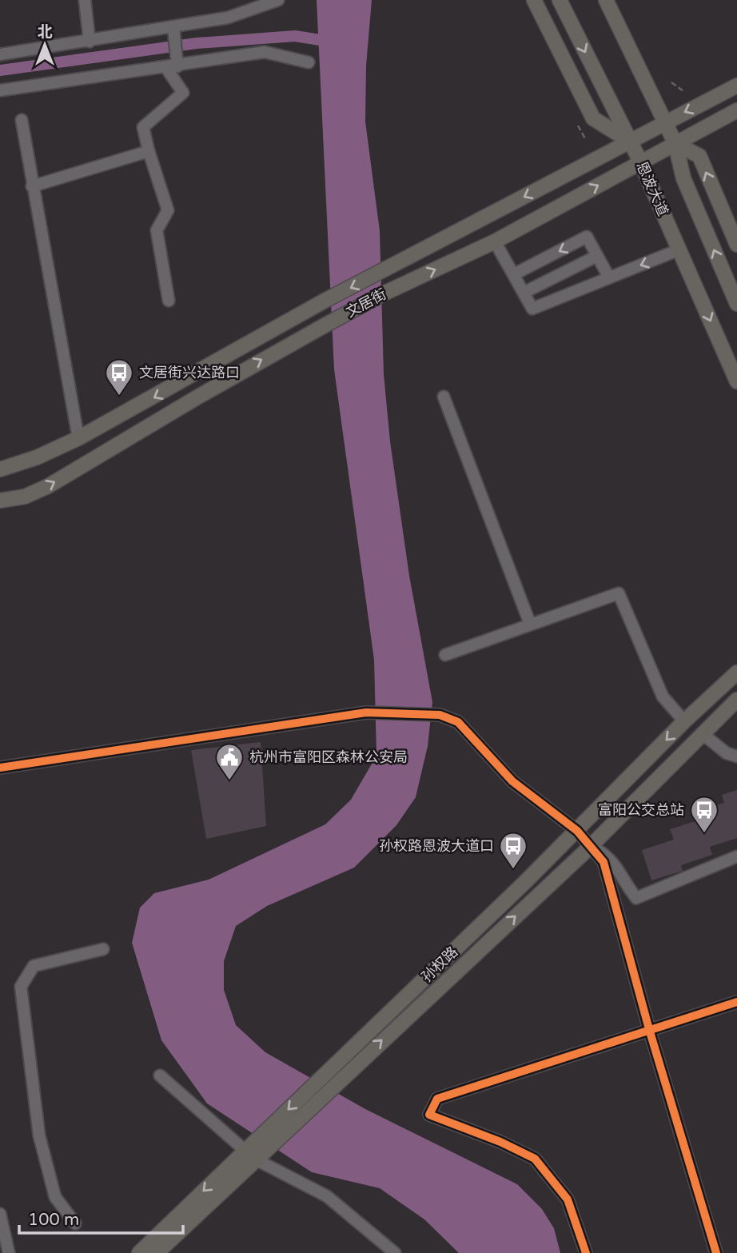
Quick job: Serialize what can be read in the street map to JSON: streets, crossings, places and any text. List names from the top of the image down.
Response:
{
  "streets": {
    "main road": ["恩波大道", "文居街", "孙权路"]
  },
  "crossings": [
    ["恩波大道", "文居街"]
  ],
  "places": {
    "bus stop": ["文居街兴达路口", "富阳公交总站", "孙权路恩波大道口"],
    "public building": ["杭州市富阳区森林公安局"]
  },
  "scale_bar": "100 m",
  "north": "top"
}
